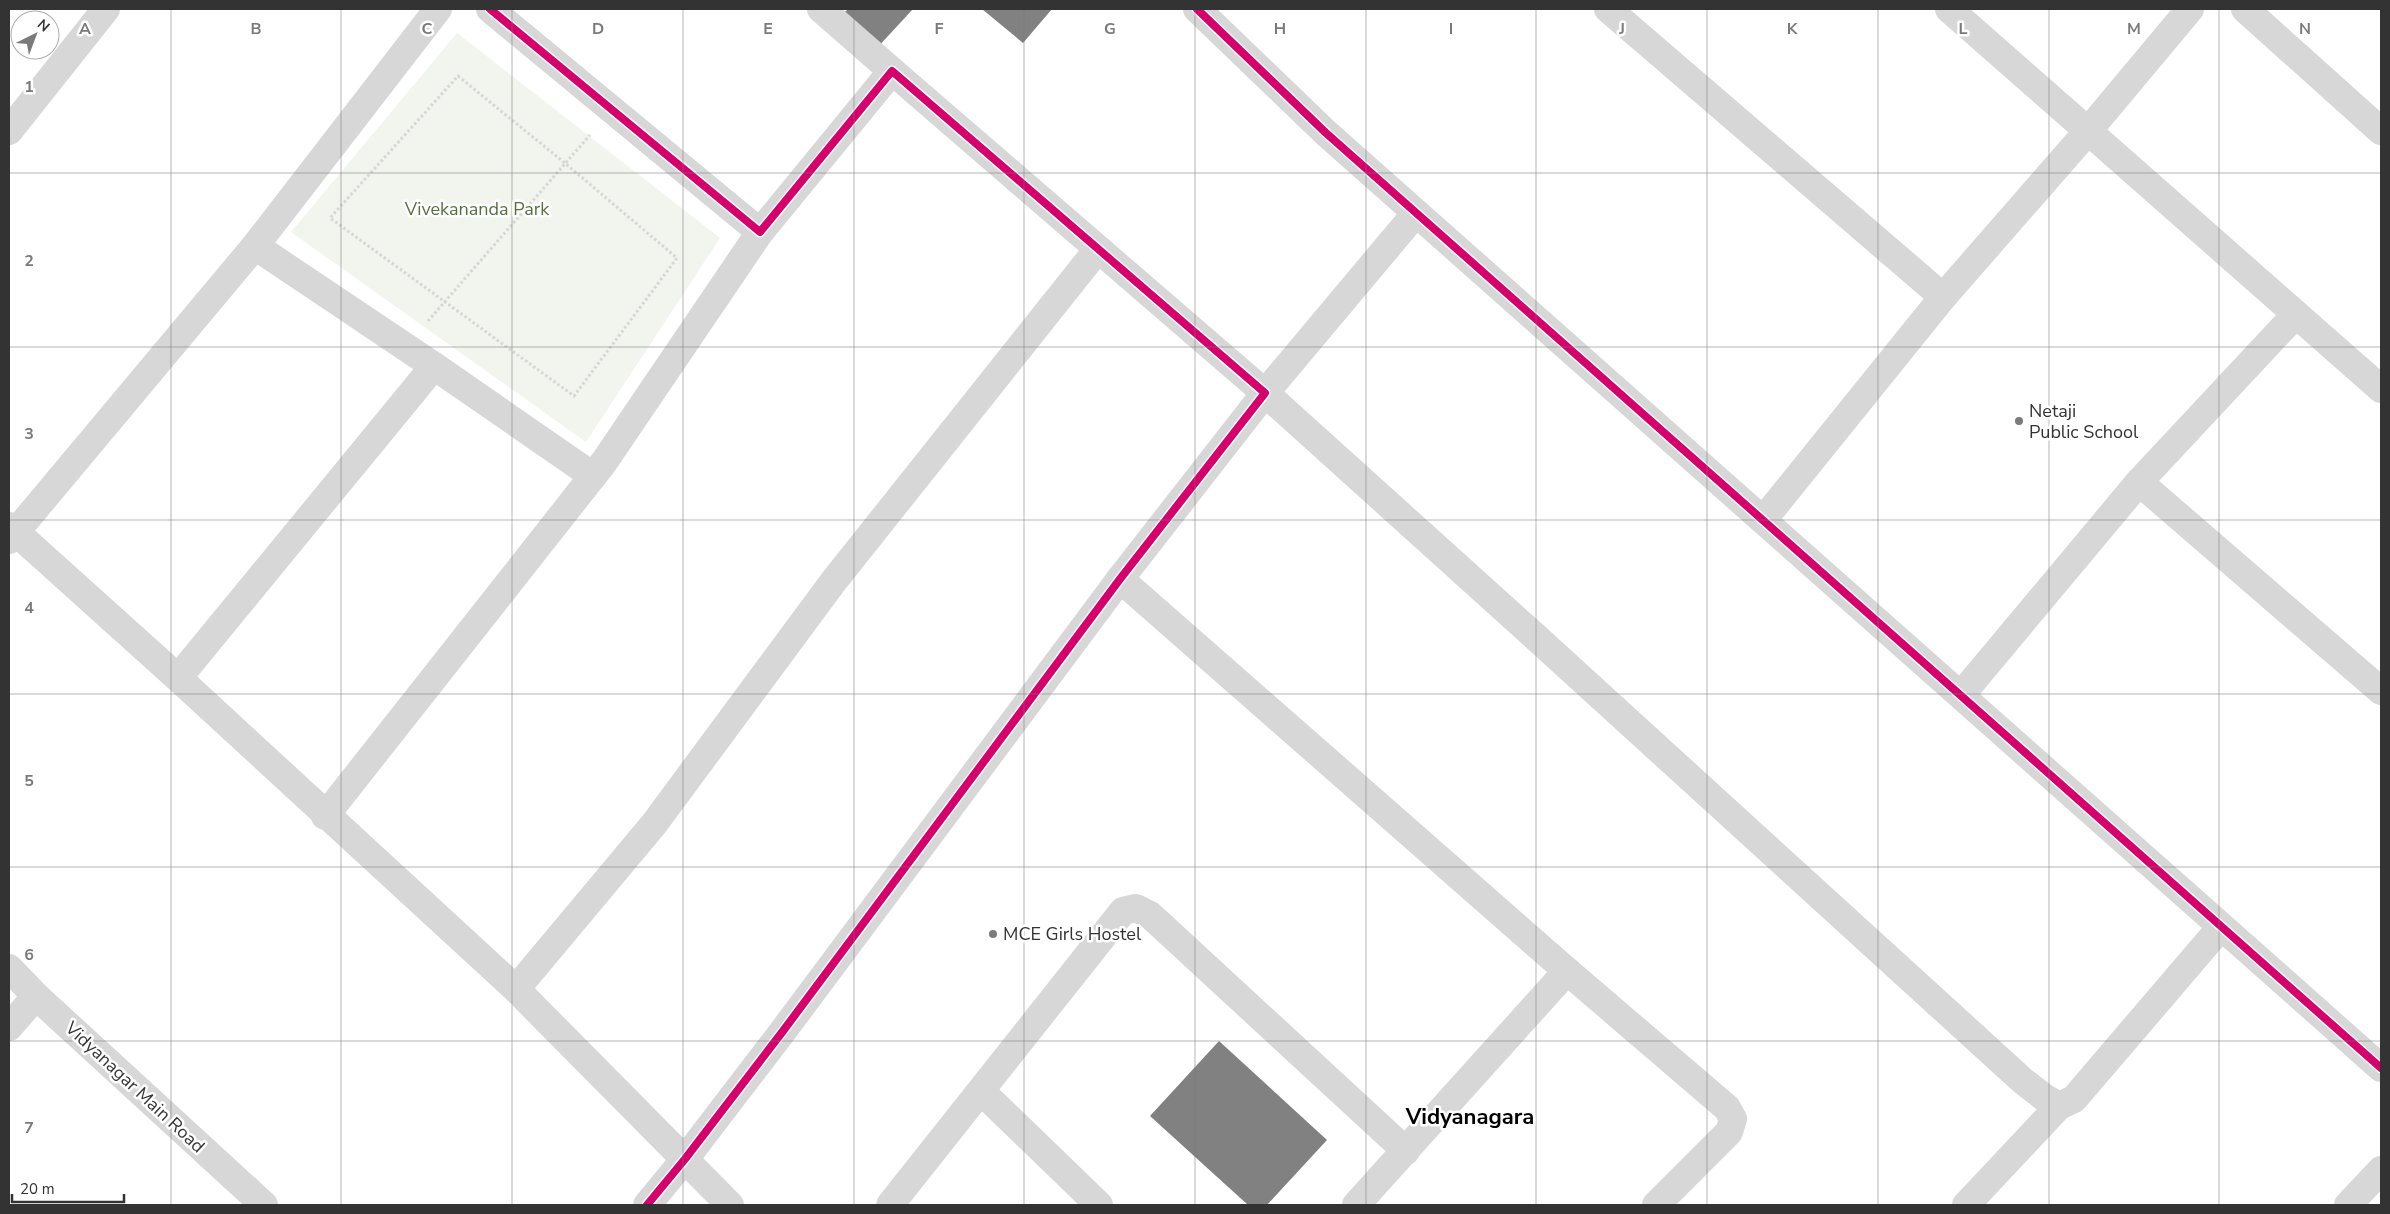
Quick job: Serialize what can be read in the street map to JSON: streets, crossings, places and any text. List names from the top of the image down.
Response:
{
  "streets": {
    "street": ["Vidyanagar Main Road"]
  },
  "districts": ["Vidyanagara"],
  "parks": ["Vivekananda Park"],
  "places": ["Netaji Public School", "MCE Girls Hostel"],
  "scale_bar": "20 m",
  "north": "top right",
  "grid": {
    "columns": [
      "A",
      "B",
      "C",
      "D",
      "E",
      "F",
      "G",
      "H",
      "I",
      "J",
      "K",
      "L",
      "M",
      "N"
    ],
    "rows": [
      "1",
      "2",
      "3",
      "4",
      "5",
      "6",
      "7"
    ]
  }
}
